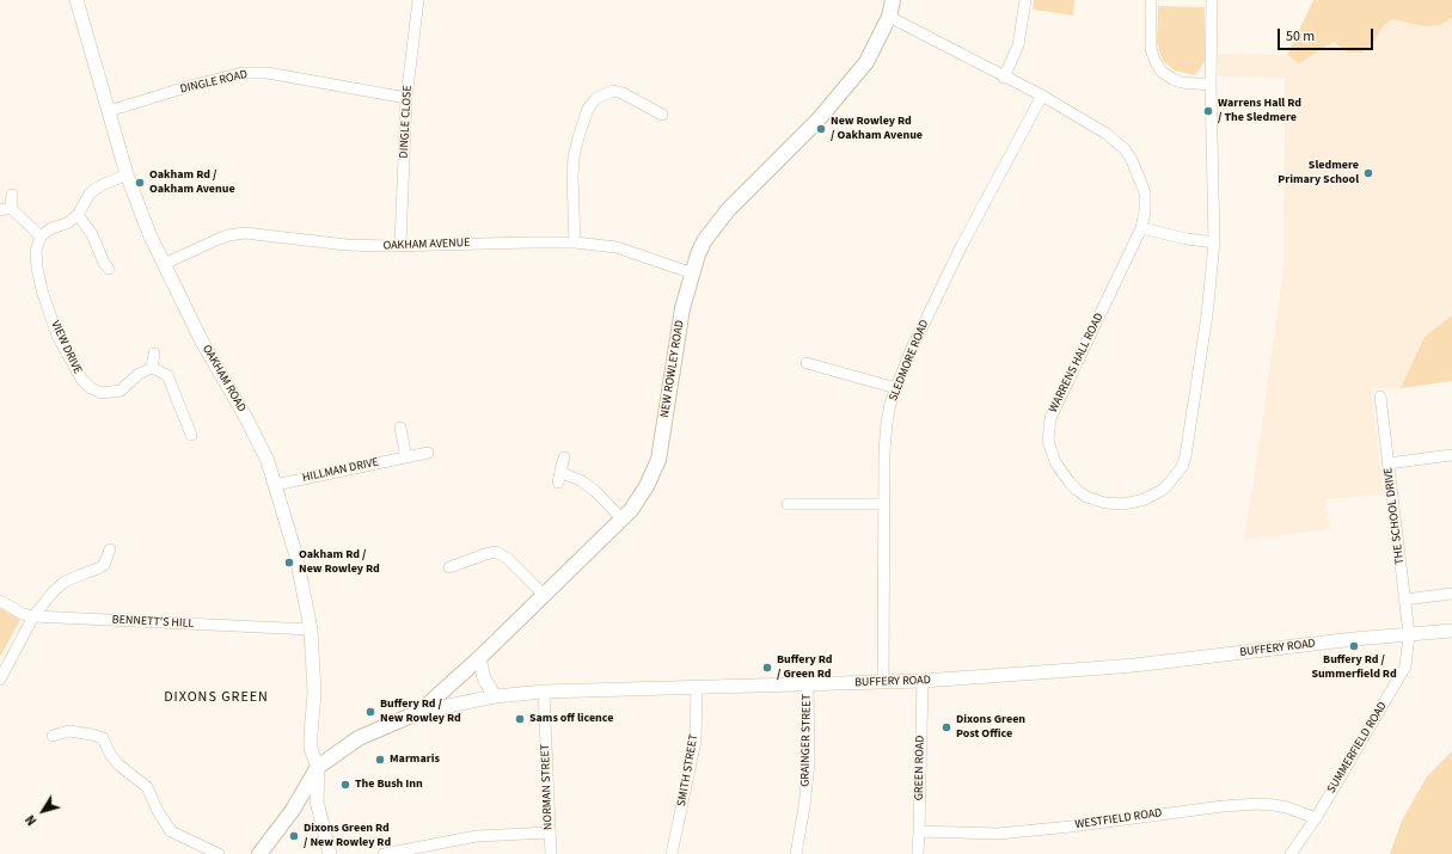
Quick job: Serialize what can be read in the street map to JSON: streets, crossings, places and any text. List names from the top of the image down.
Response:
{
  "streets": {
    "main road": ["NEW ROWLEY ROAD", "BUFFERY ROAD"],
    "street": [
      "DINGLE ROAD",
      "DINGLE CLOSE",
      "OAKHAM AVENUE",
      "VIEW DRIVE",
      "SLEDMORE ROAD",
      "WARRENS HALL ROAD",
      "OAKHAM ROAD",
      "HILLMAN DRIVE",
      "THE SCHOOL DRIVE",
      "BENNETT'S HILL",
      "GRAINGER STREET",
      "SUMMERFIELD ROAD",
      "GREEN ROAD",
      "SMITH STREET",
      "NORMAN STREET",
      "WESTFIELD ROAD"
    ]
  },
  "crossings": [
    ["DINGLE ROAD", "DINGLE CLOSE"],
    ["DINGLE ROAD", "OAKHAM ROAD"],
    ["DINGLE CLOSE", "OAKHAM AVENUE"],
    ["OAKHAM AVENUE", "NEW ROWLEY ROAD"],
    ["OAKHAM AVENUE", "OAKHAM ROAD"],
    ["SLEDMORE ROAD", "WARRENS HALL ROAD"],
    ["SLEDMORE ROAD", "BUFFERY ROAD"],
    ["WARRENS HALL ROAD", "NEW ROWLEY ROAD"],
    ["NEW ROWLEY ROAD", "BUFFERY ROAD"],
    ["OAKHAM ROAD", "HILLMAN DRIVE"],
    ["OAKHAM ROAD", "BENNETT'S HILL"],
    ["OAKHAM ROAD", "BUFFERY ROAD"],
    ["THE SCHOOL DRIVE", "BUFFERY ROAD"],
    ["THE SCHOOL DRIVE", "SUMMERFIELD ROAD"],
    ["BUFFERY ROAD", "GRAINGER STREET"],
    ["BUFFERY ROAD", "SUMMERFIELD ROAD"],
    ["BUFFERY ROAD", "GREEN ROAD"],
    ["BUFFERY ROAD", "SMITH STREET"],
    ["BUFFERY ROAD", "NORMAN STREET"],
    ["SUMMERFIELD ROAD", "WESTFIELD ROAD"],
    ["GREEN ROAD", "WESTFIELD ROAD"]
  ],
  "districts": ["DIXONS GREEN"],
  "places": [
    "Warrens Hall Rd / The Sledmere",
    "New Rowley Rd / Oakham Avenue",
    "Sledmere Primary School",
    "Oakham Rd / Oakham Avenue",
    "Oakham Rd / New Rowley Rd",
    "Buffery Rd / Summerfield Rd",
    "Buffery Rd / Green Rd",
    "Buffery Rd / New Rowley Rd",
    "Sams off licence",
    "Dixons Green Post Office",
    "Marmaris",
    "The Bush Inn",
    "Dixons Green Rd / New Rowley Rd"
  ],
  "scale_bar": "50 m",
  "north": "bottom left"
}
